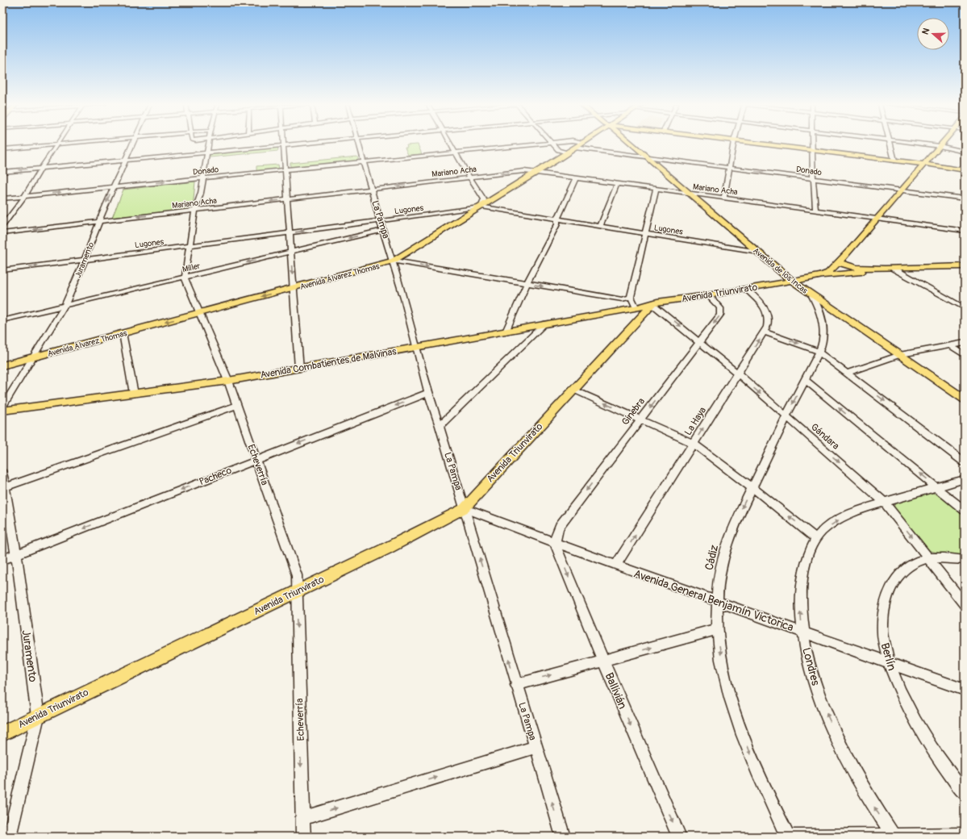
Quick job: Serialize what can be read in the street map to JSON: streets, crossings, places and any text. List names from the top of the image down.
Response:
{
  "streets": {
    "main road": [
      "Avenida de los Incas",
      "Avenida Álvarez Thomas",
      "Avenida Triunvirato",
      "Avenida Combatientes de Malvinas"
    ],
    "street": [
      "Donado",
      "Mariano Acha",
      "Lugones",
      "La Pampa",
      "Juramento",
      "Miller",
      "Ginebra",
      "La Haya",
      "Gándara",
      "Echeverría",
      "Pacheco",
      "Cádiz",
      "Avenida General Benjamín Victorica",
      "Berlín",
      "Londres",
      "Ballivián"
    ]
  },
  "crossings": [
    ["Donado", "La Pampa"],
    ["Donado", "Juramento"],
    ["Donado", "Avenida de los Incas"],
    ["Donado", "Avenida Álvarez Thomas"],
    ["Donado", "Avenida Triunvirato"],
    ["Mariano Acha", "La Pampa"],
    ["Mariano Acha", "Juramento"],
    ["Mariano Acha", "Avenida de los Incas"],
    ["Mariano Acha", "Avenida Álvarez Thomas"],
    ["Mariano Acha", "Avenida Triunvirato"],
    ["Lugones", "La Pampa"],
    ["Lugones", "Juramento"],
    ["Lugones", "Avenida de los Incas"],
    ["Lugones", "Avenida Álvarez Thomas"],
    ["La Pampa", "Miller"],
    ["La Pampa", "Avenida Álvarez Thomas"],
    ["La Pampa", "Avenida Triunvirato"],
    ["La Pampa", "Avenida Combatientes de Malvinas"],
    ["La Pampa", "Pacheco"],
    ["La Pampa", "Avenida General Benjamín Victorica"],
    ["Juramento", "Miller"],
    ["Juramento", "Avenida Álvarez Thomas"],
    ["Juramento", "Avenida Triunvirato"],
    ["Juramento", "Pacheco"],
    ["Miller", "Echeverría"],
    ["Avenida de los Incas", "Avenida Triunvirato"],
    ["Avenida de los Incas", "Cádiz"],
    ["Avenida Álvarez Thomas", "Echeverría"],
    ["Avenida Triunvirato", "Avenida Combatientes de Malvinas"],
    ["Avenida Triunvirato", "Ginebra"],
    ["Avenida Triunvirato", "La Haya"],
    ["Avenida Triunvirato", "Gándara"],
    ["Avenida Triunvirato", "Echeverría"],
    ["Avenida Triunvirato", "Avenida General Benjamín Victorica"],
    ["Avenida Combatientes de Malvinas", "Gándara"],
    ["Avenida Combatientes de Malvinas", "Echeverría"],
    ["Ginebra", "Gándara"],
    ["Ginebra", "Avenida General Benjamín Victorica"],
    ["Ginebra", "Ballivián"],
    ["La Haya", "Gándara"],
    ["La Haya", "Avenida General Benjamín Victorica"],
    ["Gándara", "Cádiz"],
    ["Gándara", "Berlín"],
    ["Gándara", "Londres"],
    ["Echeverría", "Pacheco"],
    ["Cádiz", "Avenida General Benjamín Victorica"],
    ["Avenida General Benjamín Victorica", "Berlín"],
    ["Avenida General Benjamín Victorica", "Londres"],
    ["Avenida General Benjamín Victorica", "Ballivián"]
  ],
  "one_way": [
    "La Pampa",
    "Miller",
    "Ginebra",
    "La Haya",
    "Echeverría",
    "Cádiz",
    "Londres",
    "Ballivián"
  ],
  "north": "left"
}
